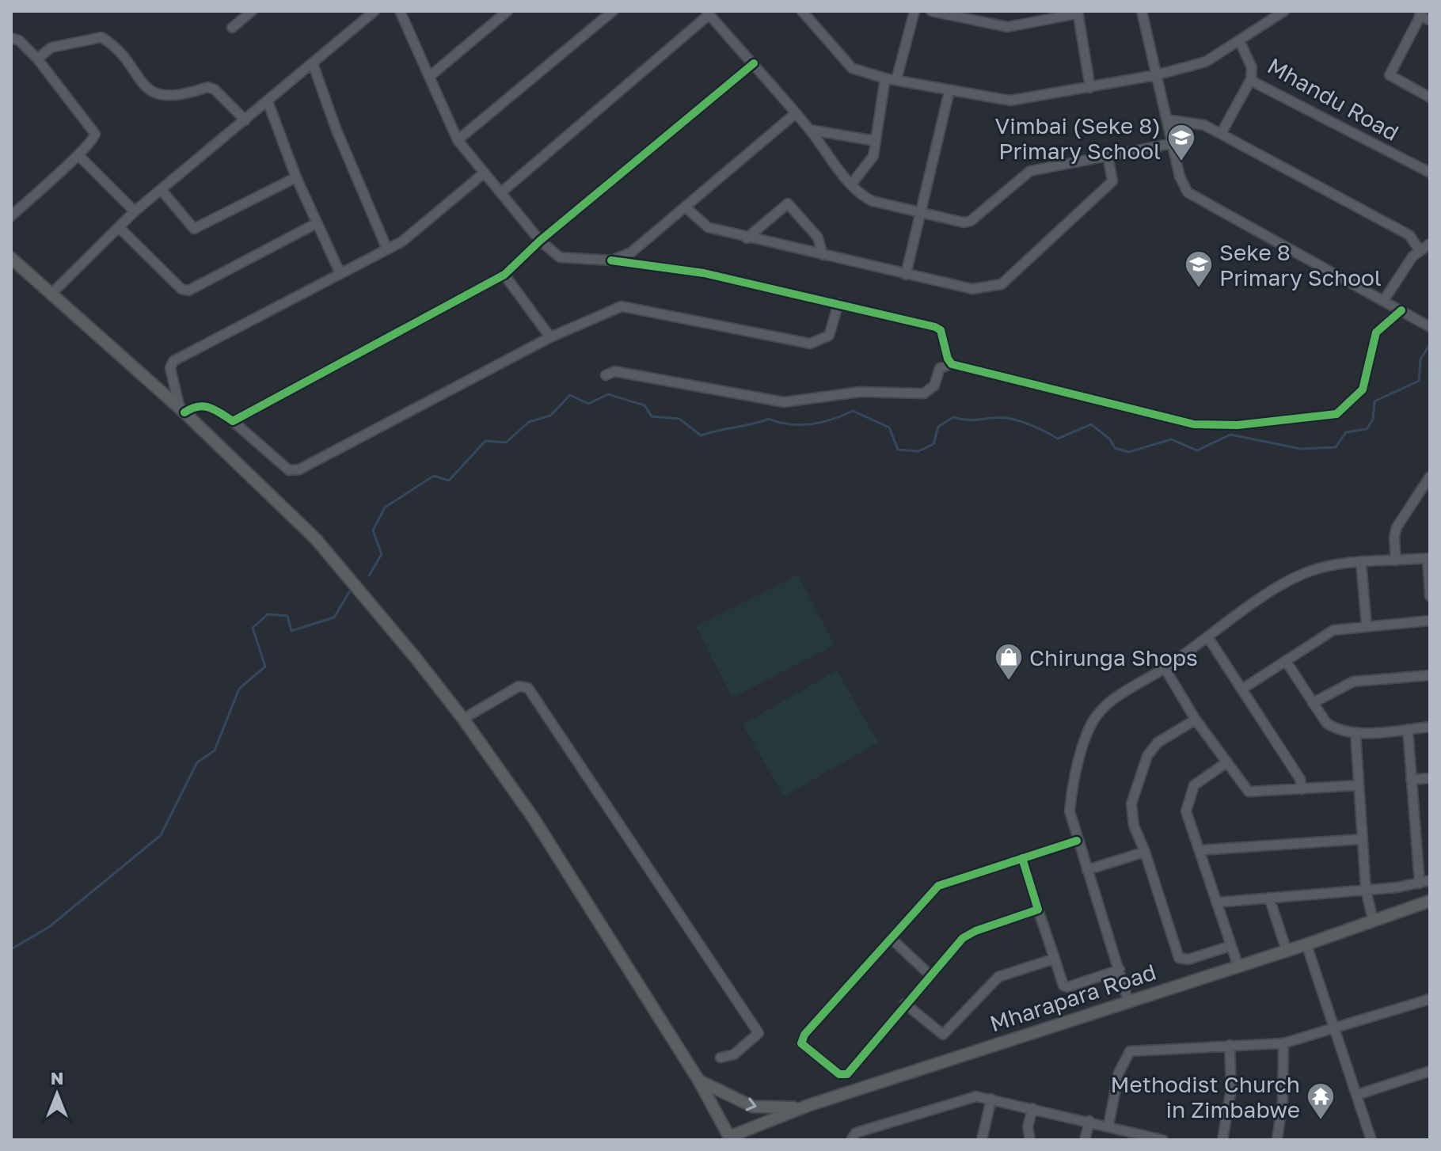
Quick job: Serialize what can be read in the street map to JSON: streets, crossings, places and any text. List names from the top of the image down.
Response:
{
  "streets": {
    "main road": ["Mharapara Road"],
    "street": ["Mhandu Road"]
  },
  "places": {
    "school or university": ["Vimbai (Seke 8) Primary School", "Seke 8 Primary School"],
    "shop": ["Chirunga Shops"],
    "temple": ["Methodist Church in Zimbabwe"]
  },
  "north": "top"
}
